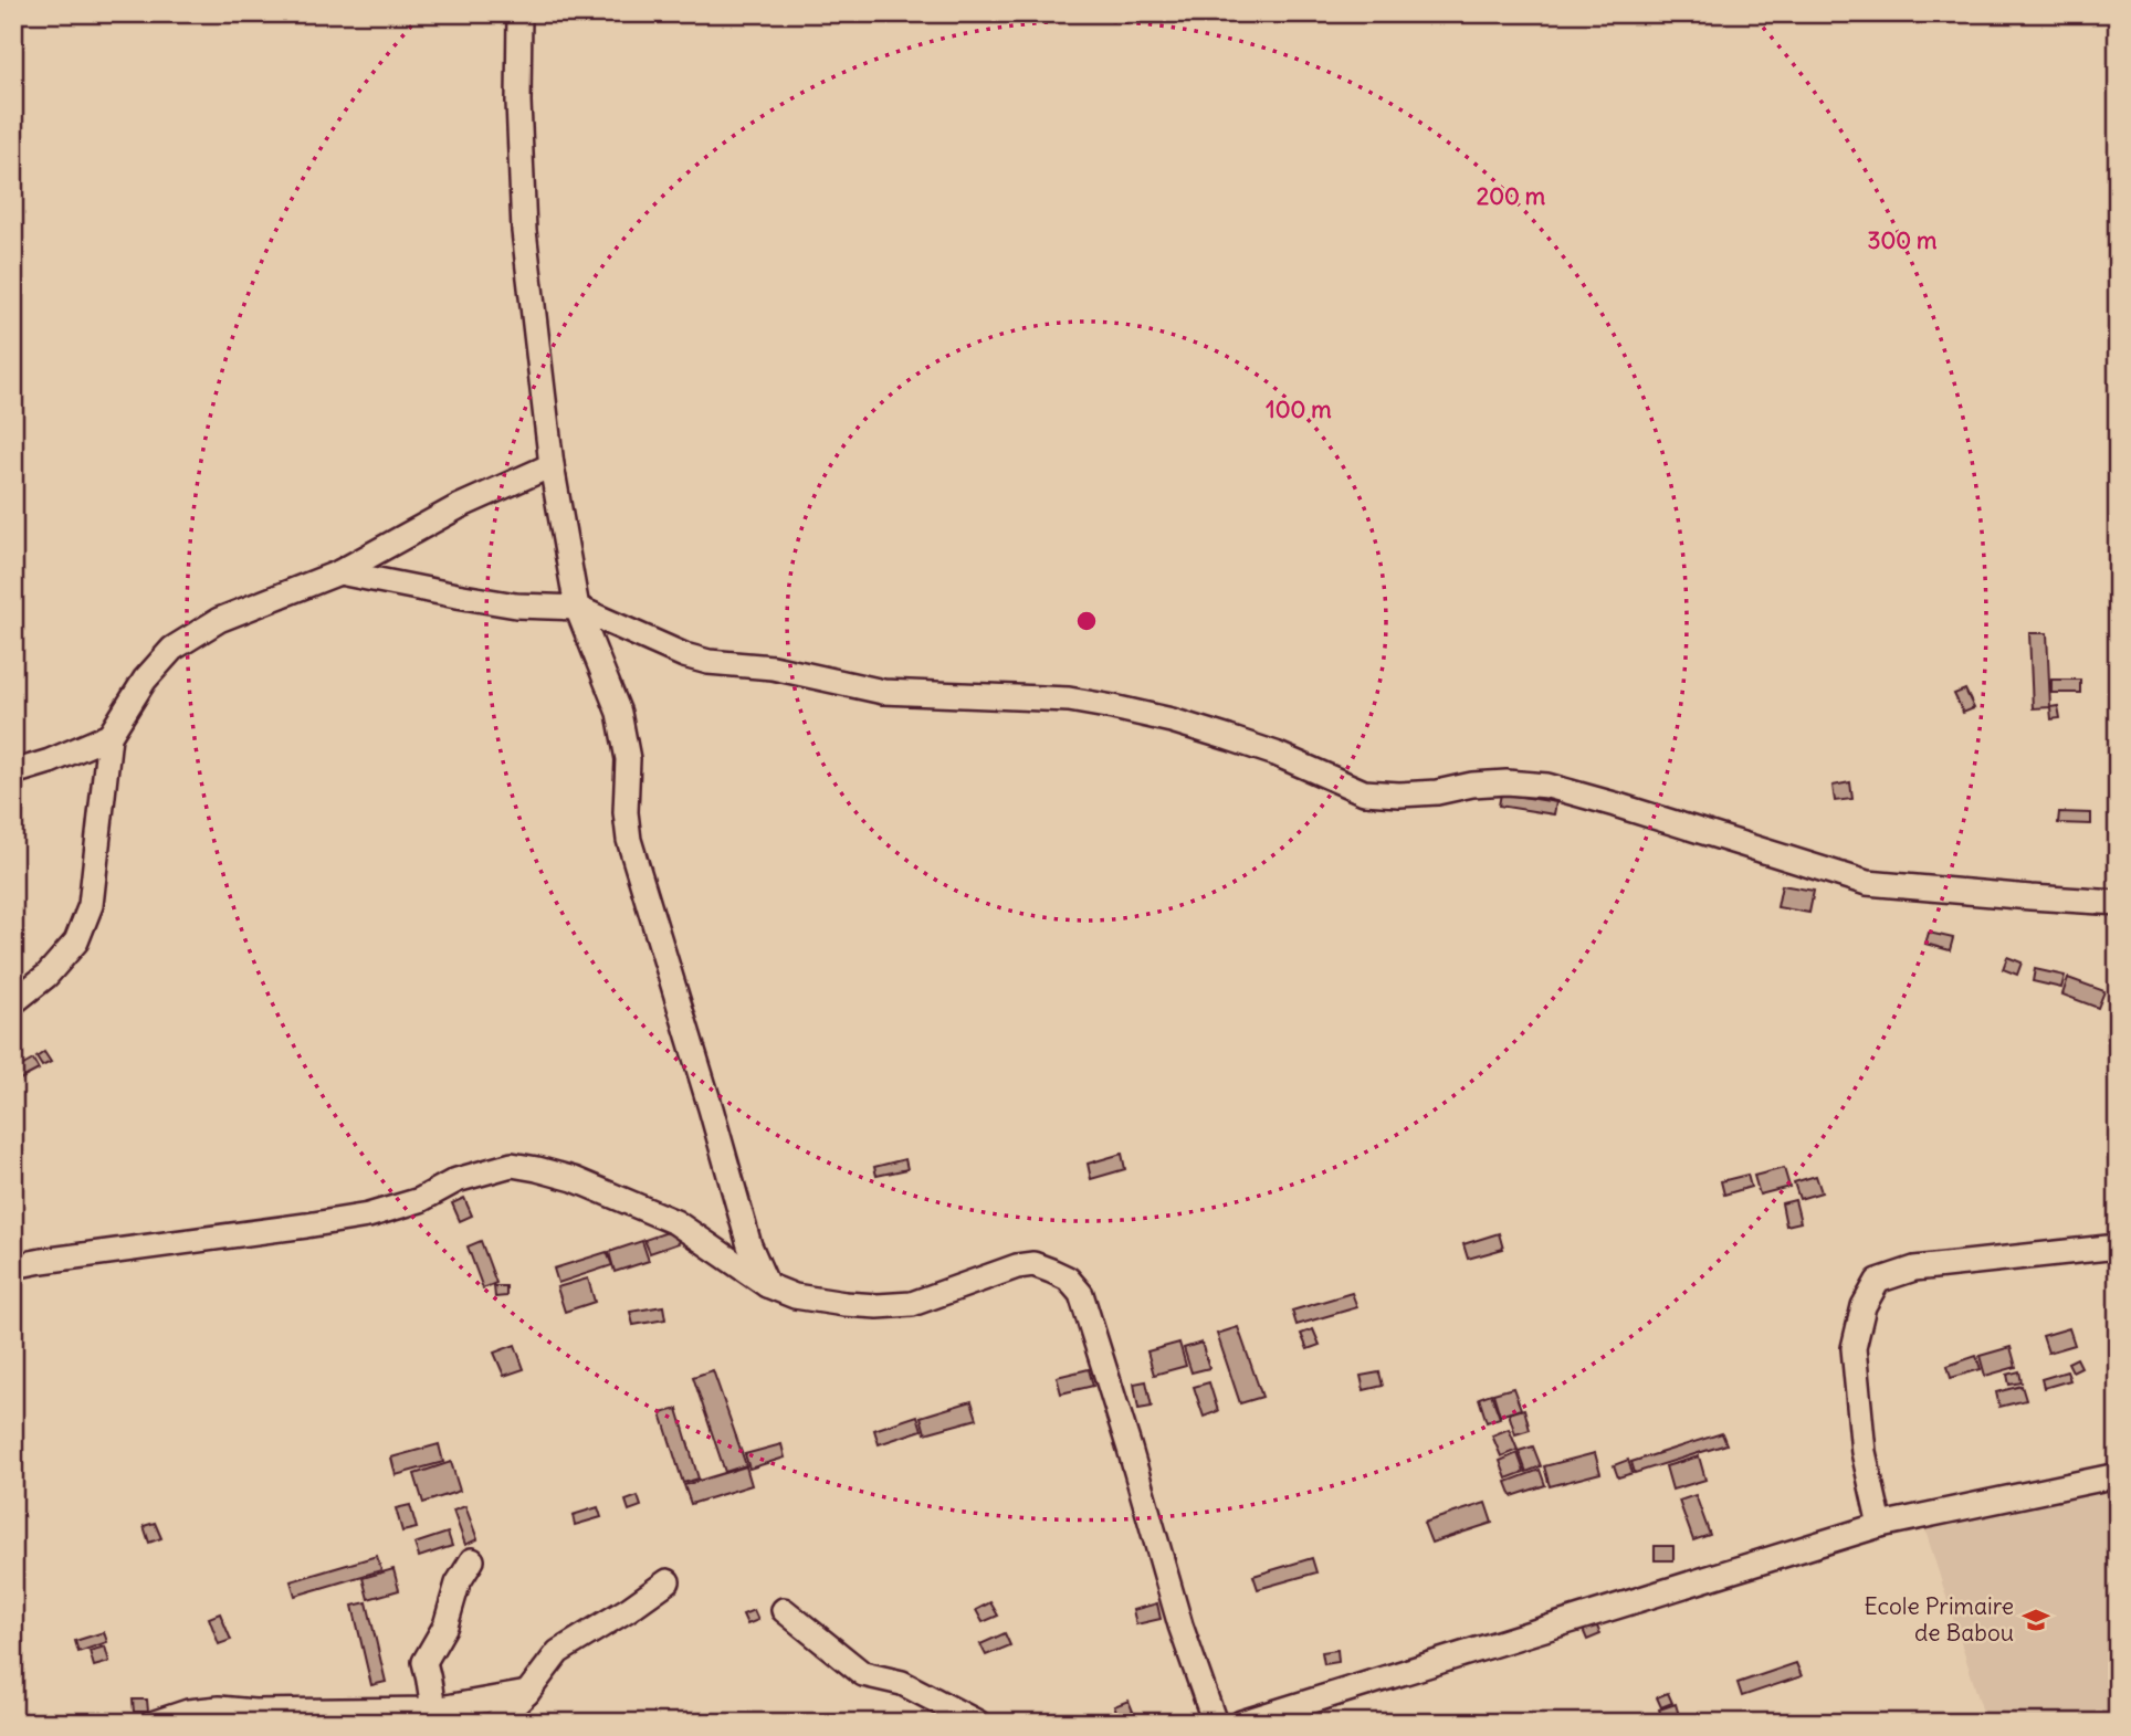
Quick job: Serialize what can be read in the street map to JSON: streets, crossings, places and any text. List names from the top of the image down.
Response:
{
  "places": {
    "school or university": ["Ecole Primaire de Babou"]
  },
  "rings": ["200 m", "300 m", "100 m"]
}
